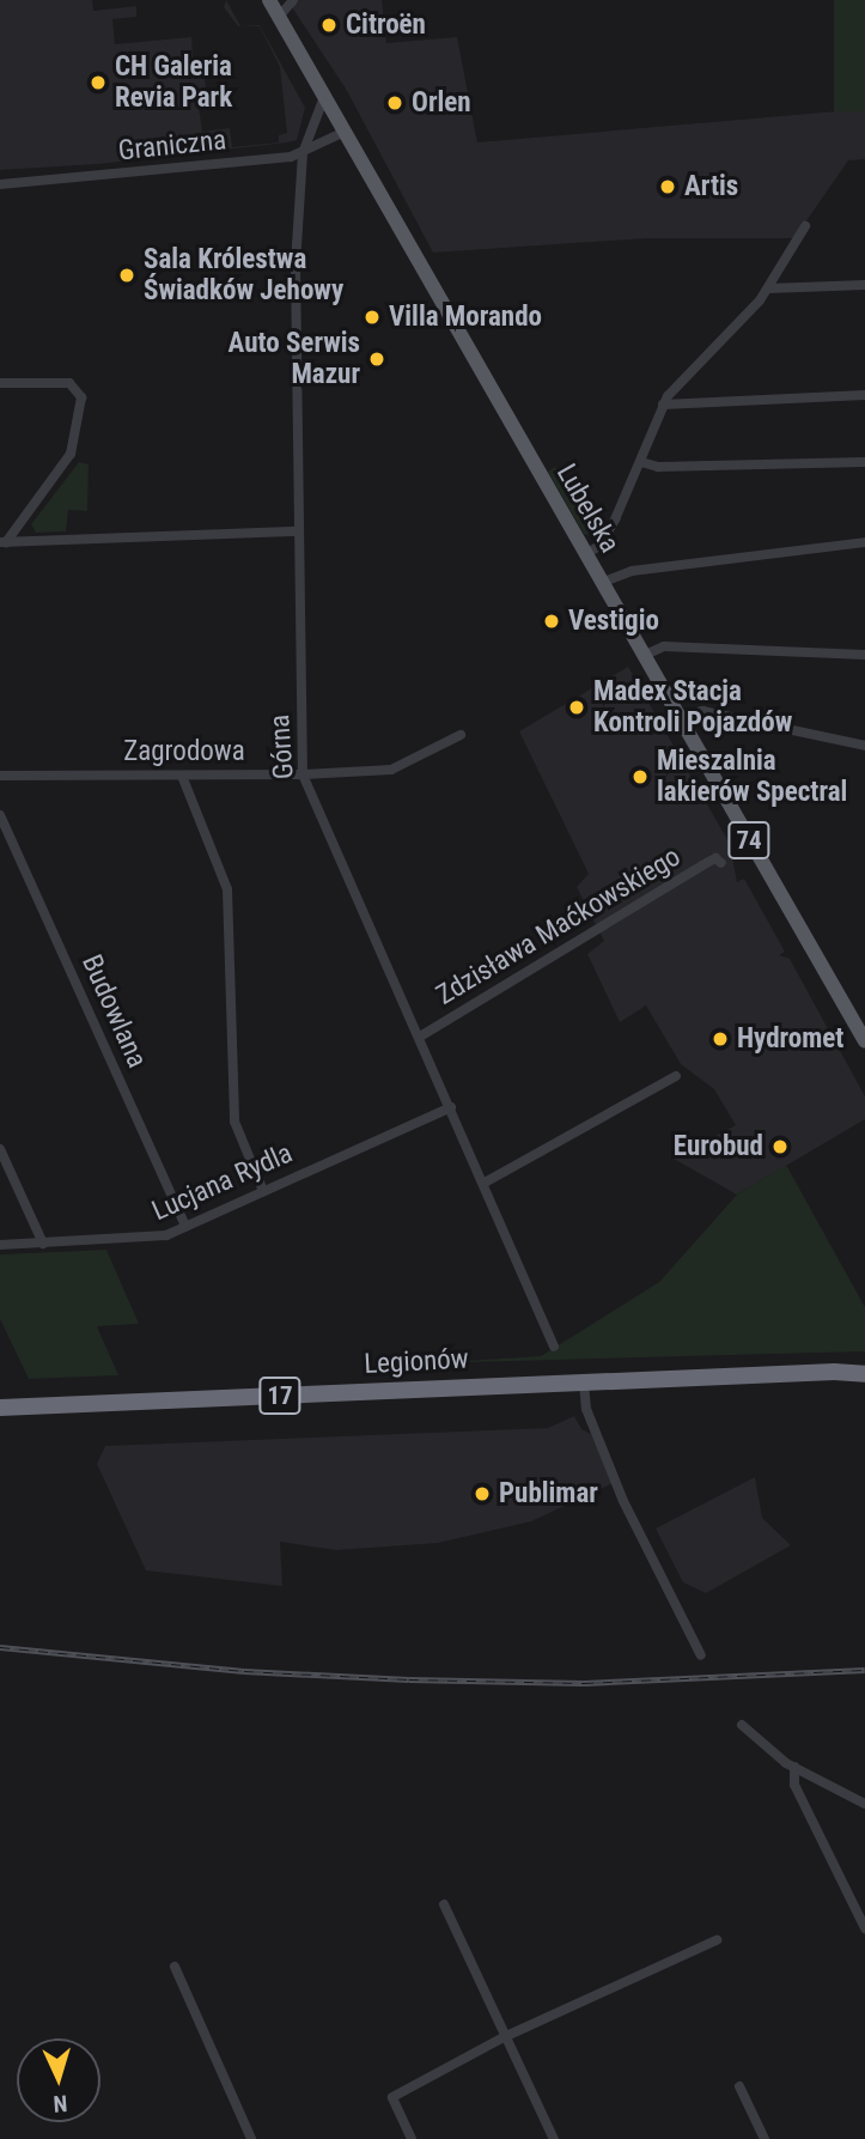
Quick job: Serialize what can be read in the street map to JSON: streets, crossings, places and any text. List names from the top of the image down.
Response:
{
  "streets": {
    "highway": ["Legionów", "17"],
    "main road": ["Lubelska", "74"],
    "street": [
      "Graniczna",
      "Górna",
      "Zagrodowa",
      "Zdzisława Maćkowskiego",
      "Budowlana",
      "Lucjana Rydla"
    ]
  },
  "crossings": [
    ["Graniczna", "Lubelska"],
    ["Graniczna", "Górna"],
    ["Lubelska", "Górna"],
    ["Górna", "Zagrodowa"],
    ["Górna", "Zdzisława Maćkowskiego"],
    ["Górna", "Lucjana Rydla"],
    ["Budowlana", "Lucjana Rydla"]
  ],
  "places": [
    "Citroën",
    "CH Galeria Revia Park",
    "Orlen",
    "Artis",
    "Sala Królestwa Świadków Jehowy",
    "Villa Morando",
    "Auto Serwis Mazur",
    "Vestigio",
    "Madex Stacja Kontroli Pojazdów",
    "Mieszalnia lakierów Spectral",
    "Hydromet",
    "Eurobud",
    "Publimar"
  ],
  "north": "bottom"
}
